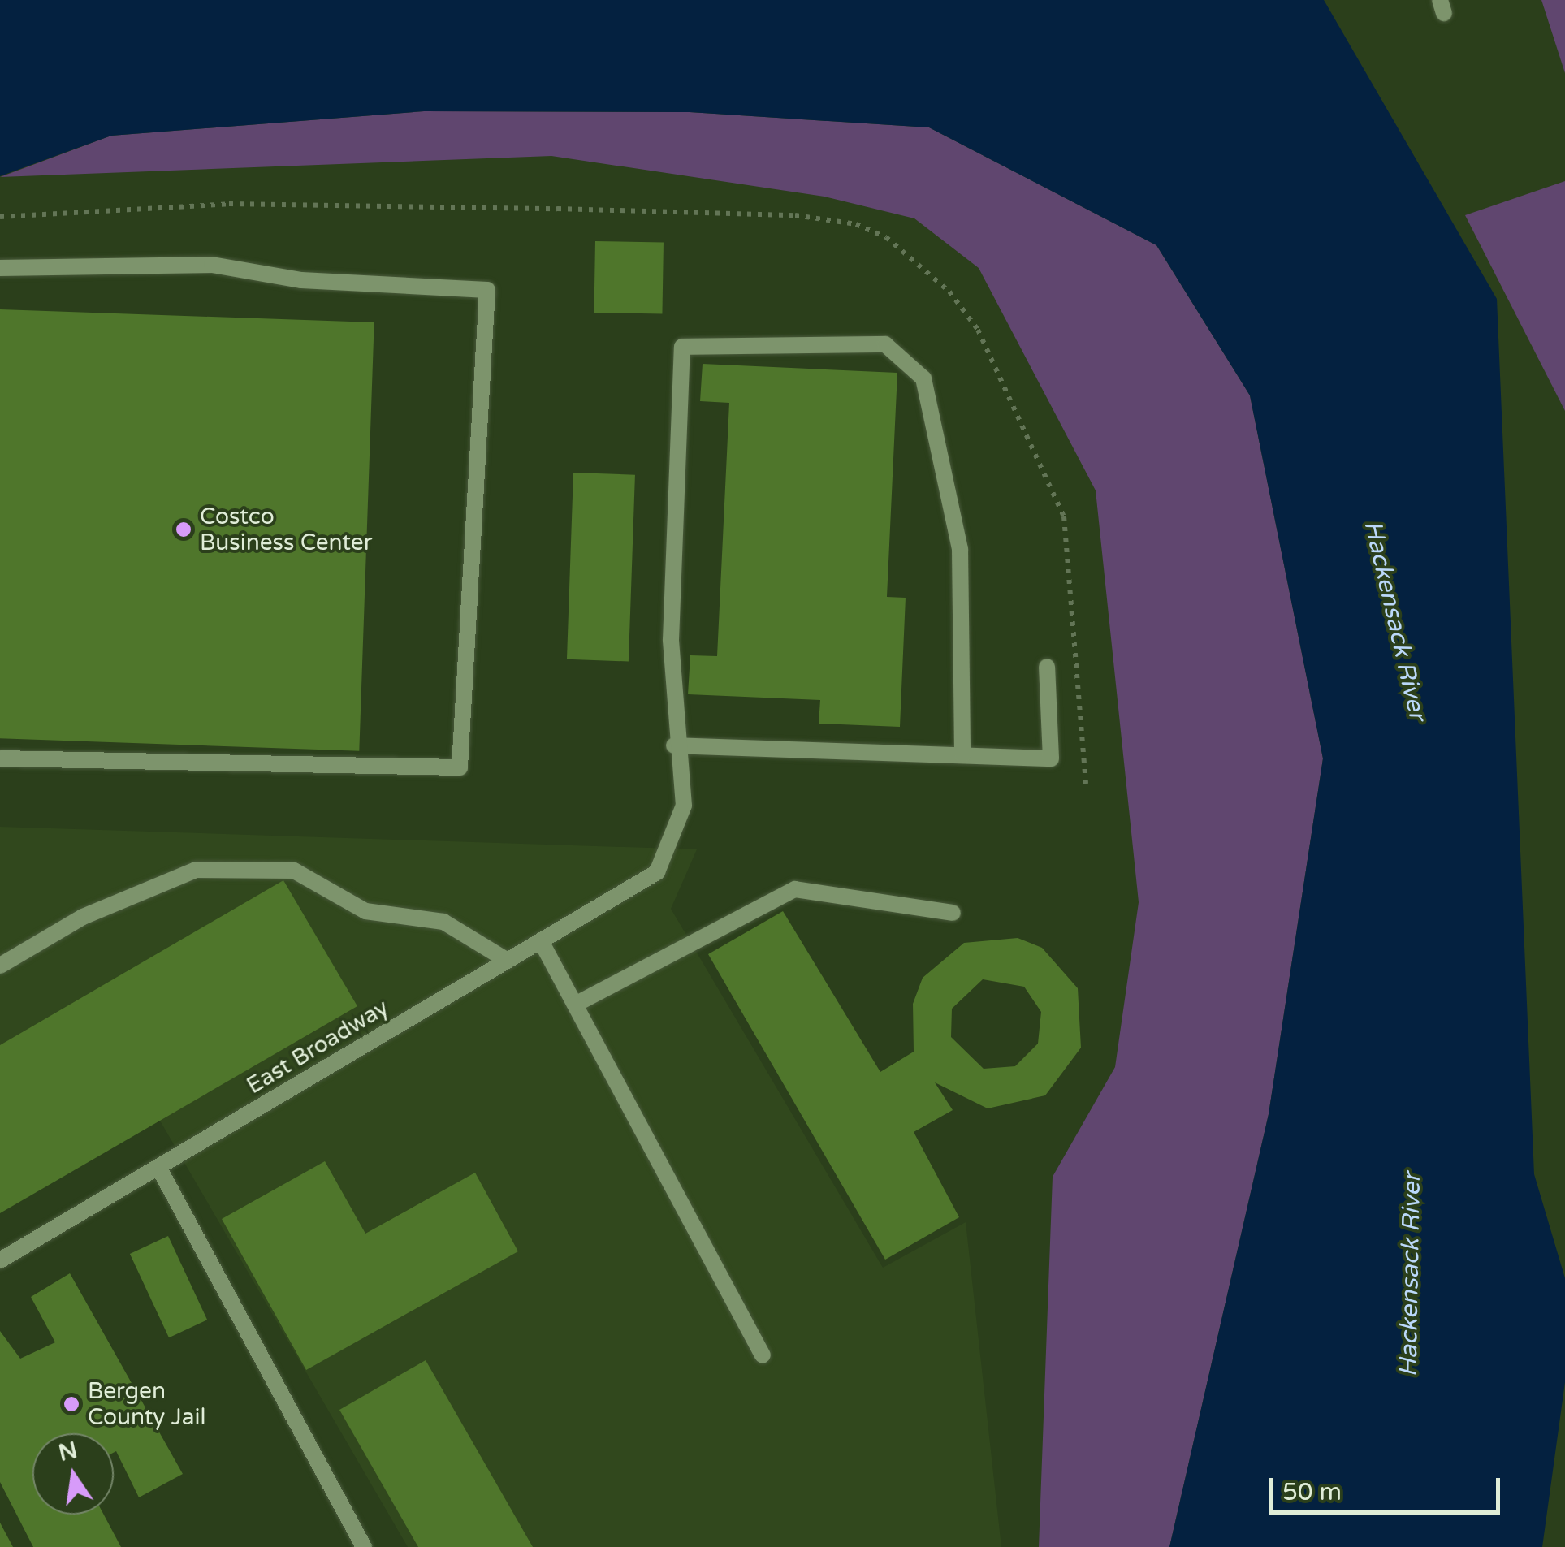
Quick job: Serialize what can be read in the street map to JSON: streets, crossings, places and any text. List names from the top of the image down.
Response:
{
  "streets": {
    "street": ["East Broadway"]
  },
  "water": ["Hackensack River"],
  "places": ["Costco Business Center", "Bergen County Jail"],
  "scale_bar": "50 m",
  "north": "top"
}
